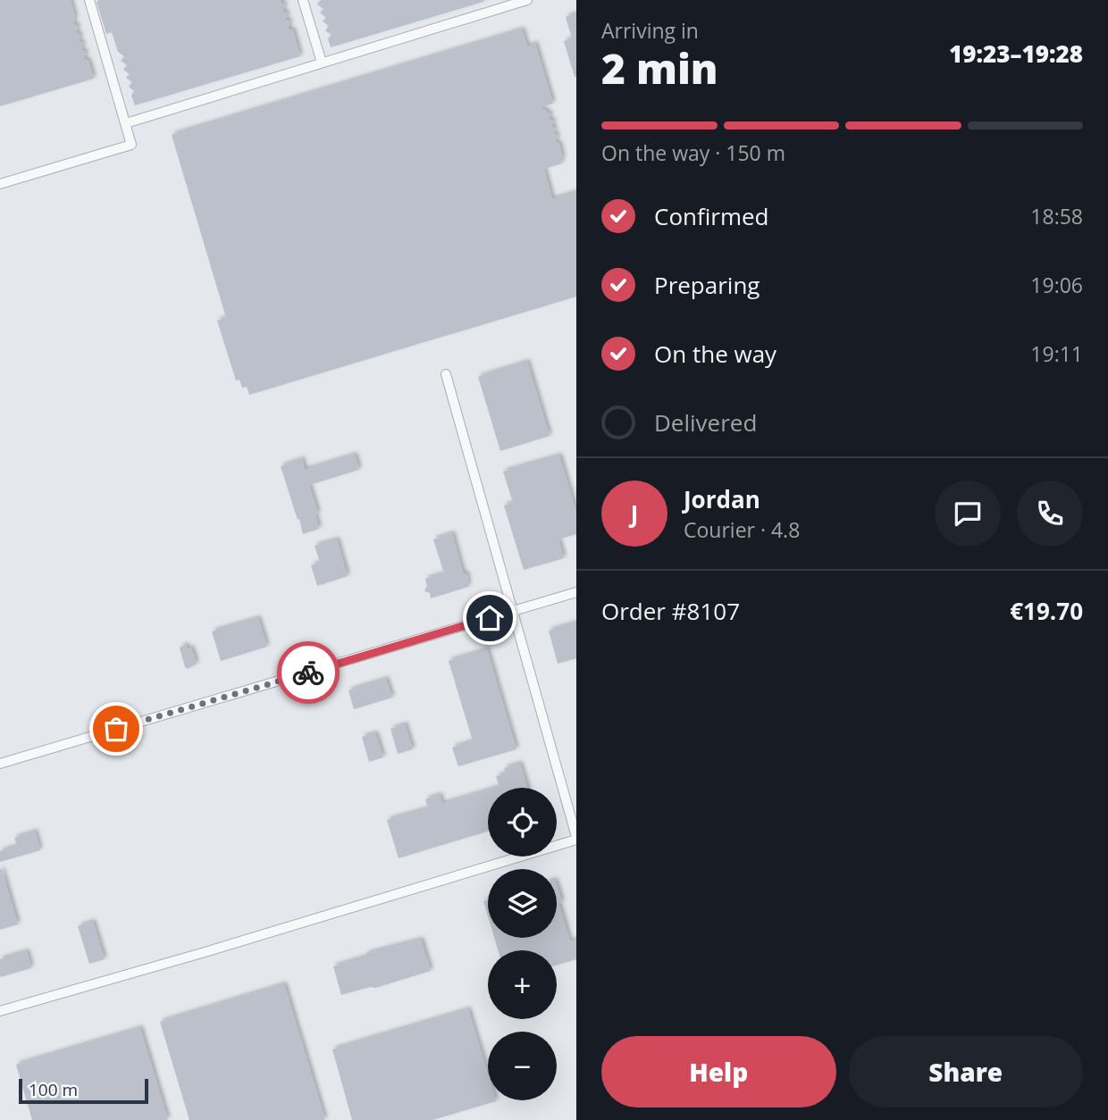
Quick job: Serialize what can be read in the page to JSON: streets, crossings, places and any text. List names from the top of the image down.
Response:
{
  "scale_bar": "100 m",
  "page": {
    "heading": ["2 min", "Arriving in", "19:23–19:28"],
    "panel": [
      "Jordan",
      "Courier · 4.8",
      "Order #8107",
      "€19.70"
    ],
    "bar": "On the way · 150 m",
    "list": [
      ["Confirmed", "18:58"],
      ["Preparing", "19:06"],
      ["On the way", "19:11"],
      "Delivered"
    ],
    "round": "J",
    "map_buttons": ["+", "−"],
    "buttons": ["Help", "Share"],
    "scale": "100 m"
  }
}
